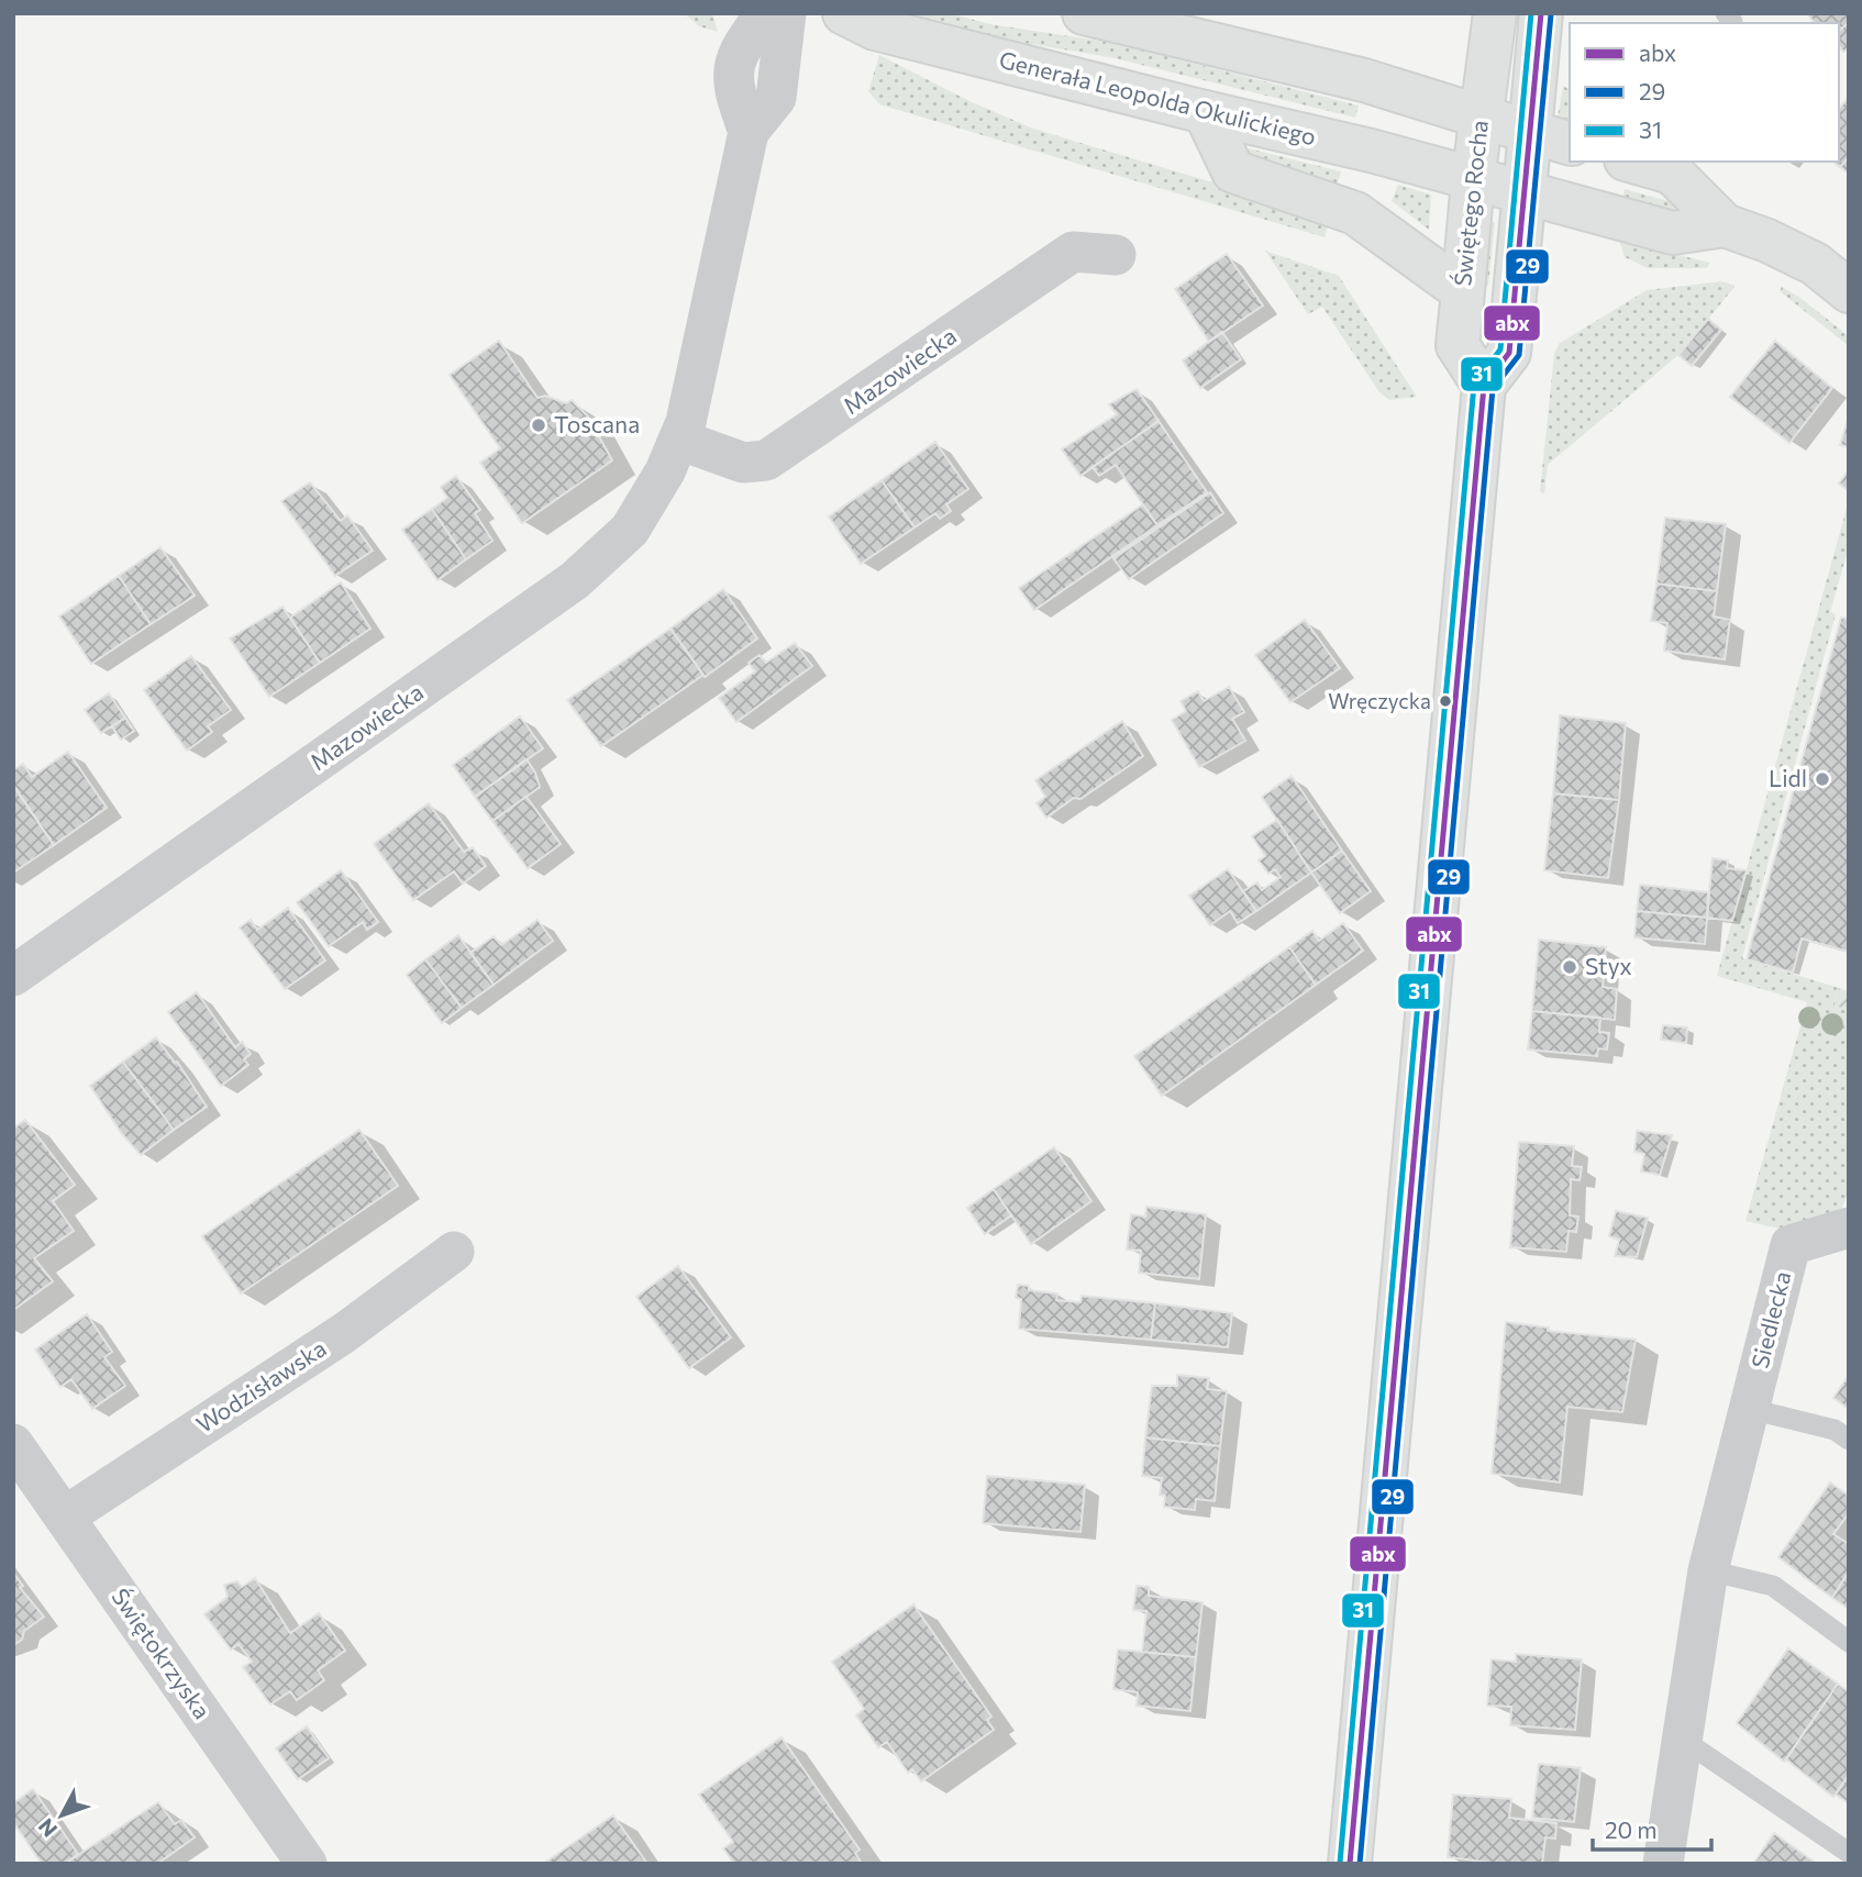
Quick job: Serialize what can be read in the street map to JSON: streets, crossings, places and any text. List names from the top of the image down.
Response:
{
  "streets": {
    "main road": ["Generała Leopolda Okulickiego", "Świętego Rocha"],
    "street": [
      "Mazowiecka",
      "Siedlecka",
      "Wodzisławska",
      "Świętokrzyska"
    ]
  },
  "crossings": [
    ["Generała Leopolda Okulickiego", "Świętego Rocha"],
    ["Wodzisławska", "Świętokrzyska"]
  ],
  "places": [
    "Toscana",
    "Wręczycka",
    "Lidl",
    "Styx"
  ],
  "lines": ["transit line abx", "transit line 31", "transit line 29"],
  "legend": ["abx", "29", "31"],
  "scale_bar": "20 m",
  "north": "bottom left"
}
